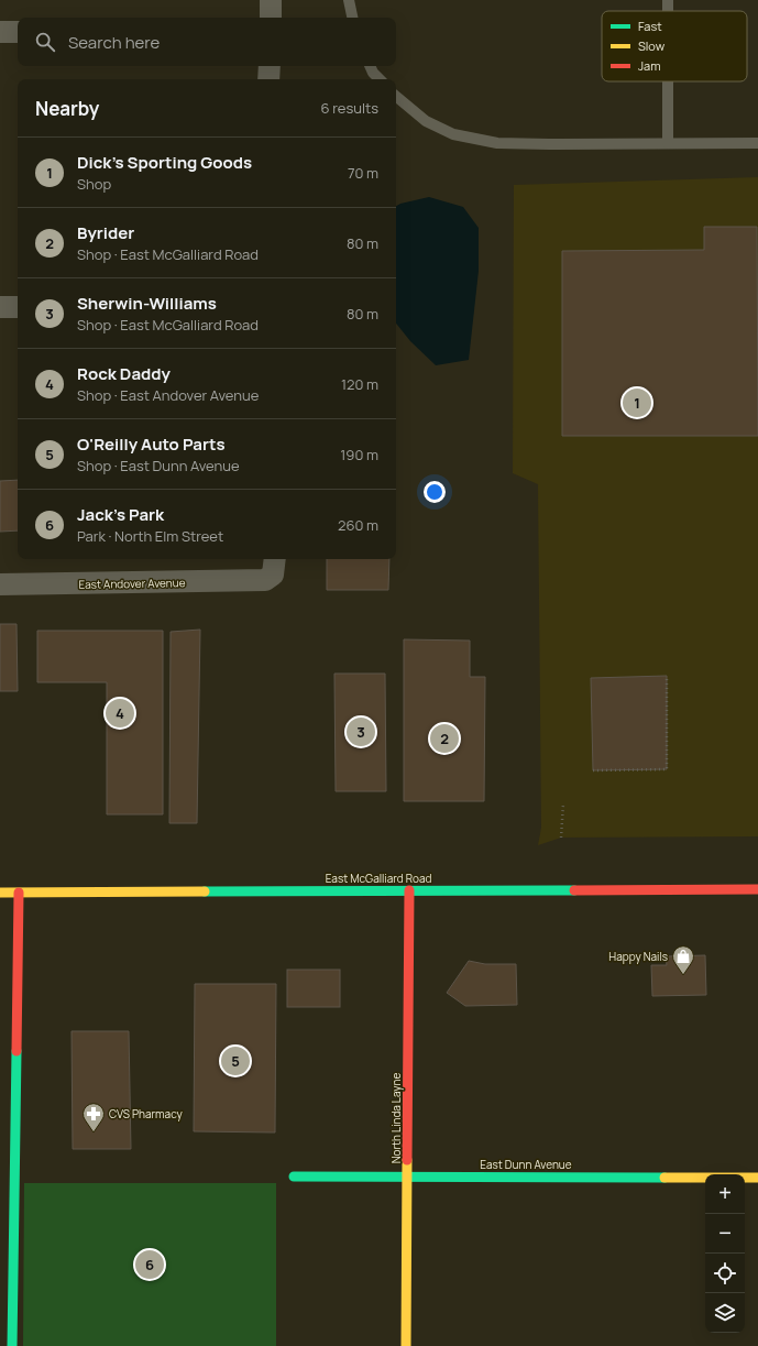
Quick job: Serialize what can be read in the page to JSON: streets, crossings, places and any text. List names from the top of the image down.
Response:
{
  "streets": {
    "street": [
      "East Andover Avenue",
      "East McGalliard Road",
      "North Linda Layne",
      "East Dunn Avenue"
    ]
  },
  "crossings": [
    ["East McGalliard Road", "North Linda Layne"],
    ["North Linda Layne", "East Dunn Avenue"]
  ],
  "places": {
    "shop": ["Happy Nails"],
    "pharmacy": ["CVS Pharmacy"]
  },
  "legend": ["Fast", "Slow", "Jam"],
  "page": {
    "search": "Search here",
    "heading": ["Nearby", "6 results"],
    "list": [
      {
        "mark": "1",
        "name": "Dick's Sporting Goods",
        "note": "Shop",
        "value": "70 m"
      },
      {
        "mark": "2",
        "name": "Byrider",
        "note": "Shop · East McGalliard Road",
        "value": "80 m"
      },
      {
        "mark": "3",
        "name": "Sherwin-Williams",
        "note": "Shop · East McGalliard Road",
        "value": "80 m"
      },
      {
        "mark": "4",
        "name": "Rock Daddy",
        "note": "Shop · East Andover Avenue",
        "value": "120 m"
      },
      {
        "mark": "5",
        "name": "O'Reilly Auto Parts",
        "note": "Shop · East Dunn Avenue",
        "value": "190 m"
      },
      {
        "mark": "6",
        "name": "Jack's Park",
        "note": "Park · North Elm Street",
        "value": "260 m"
      }
    ],
    "pins": [
      "1",
      "4",
      "3",
      "2",
      "5",
      "6"
    ],
    "map_buttons": ["+", "−"]
  }
}
